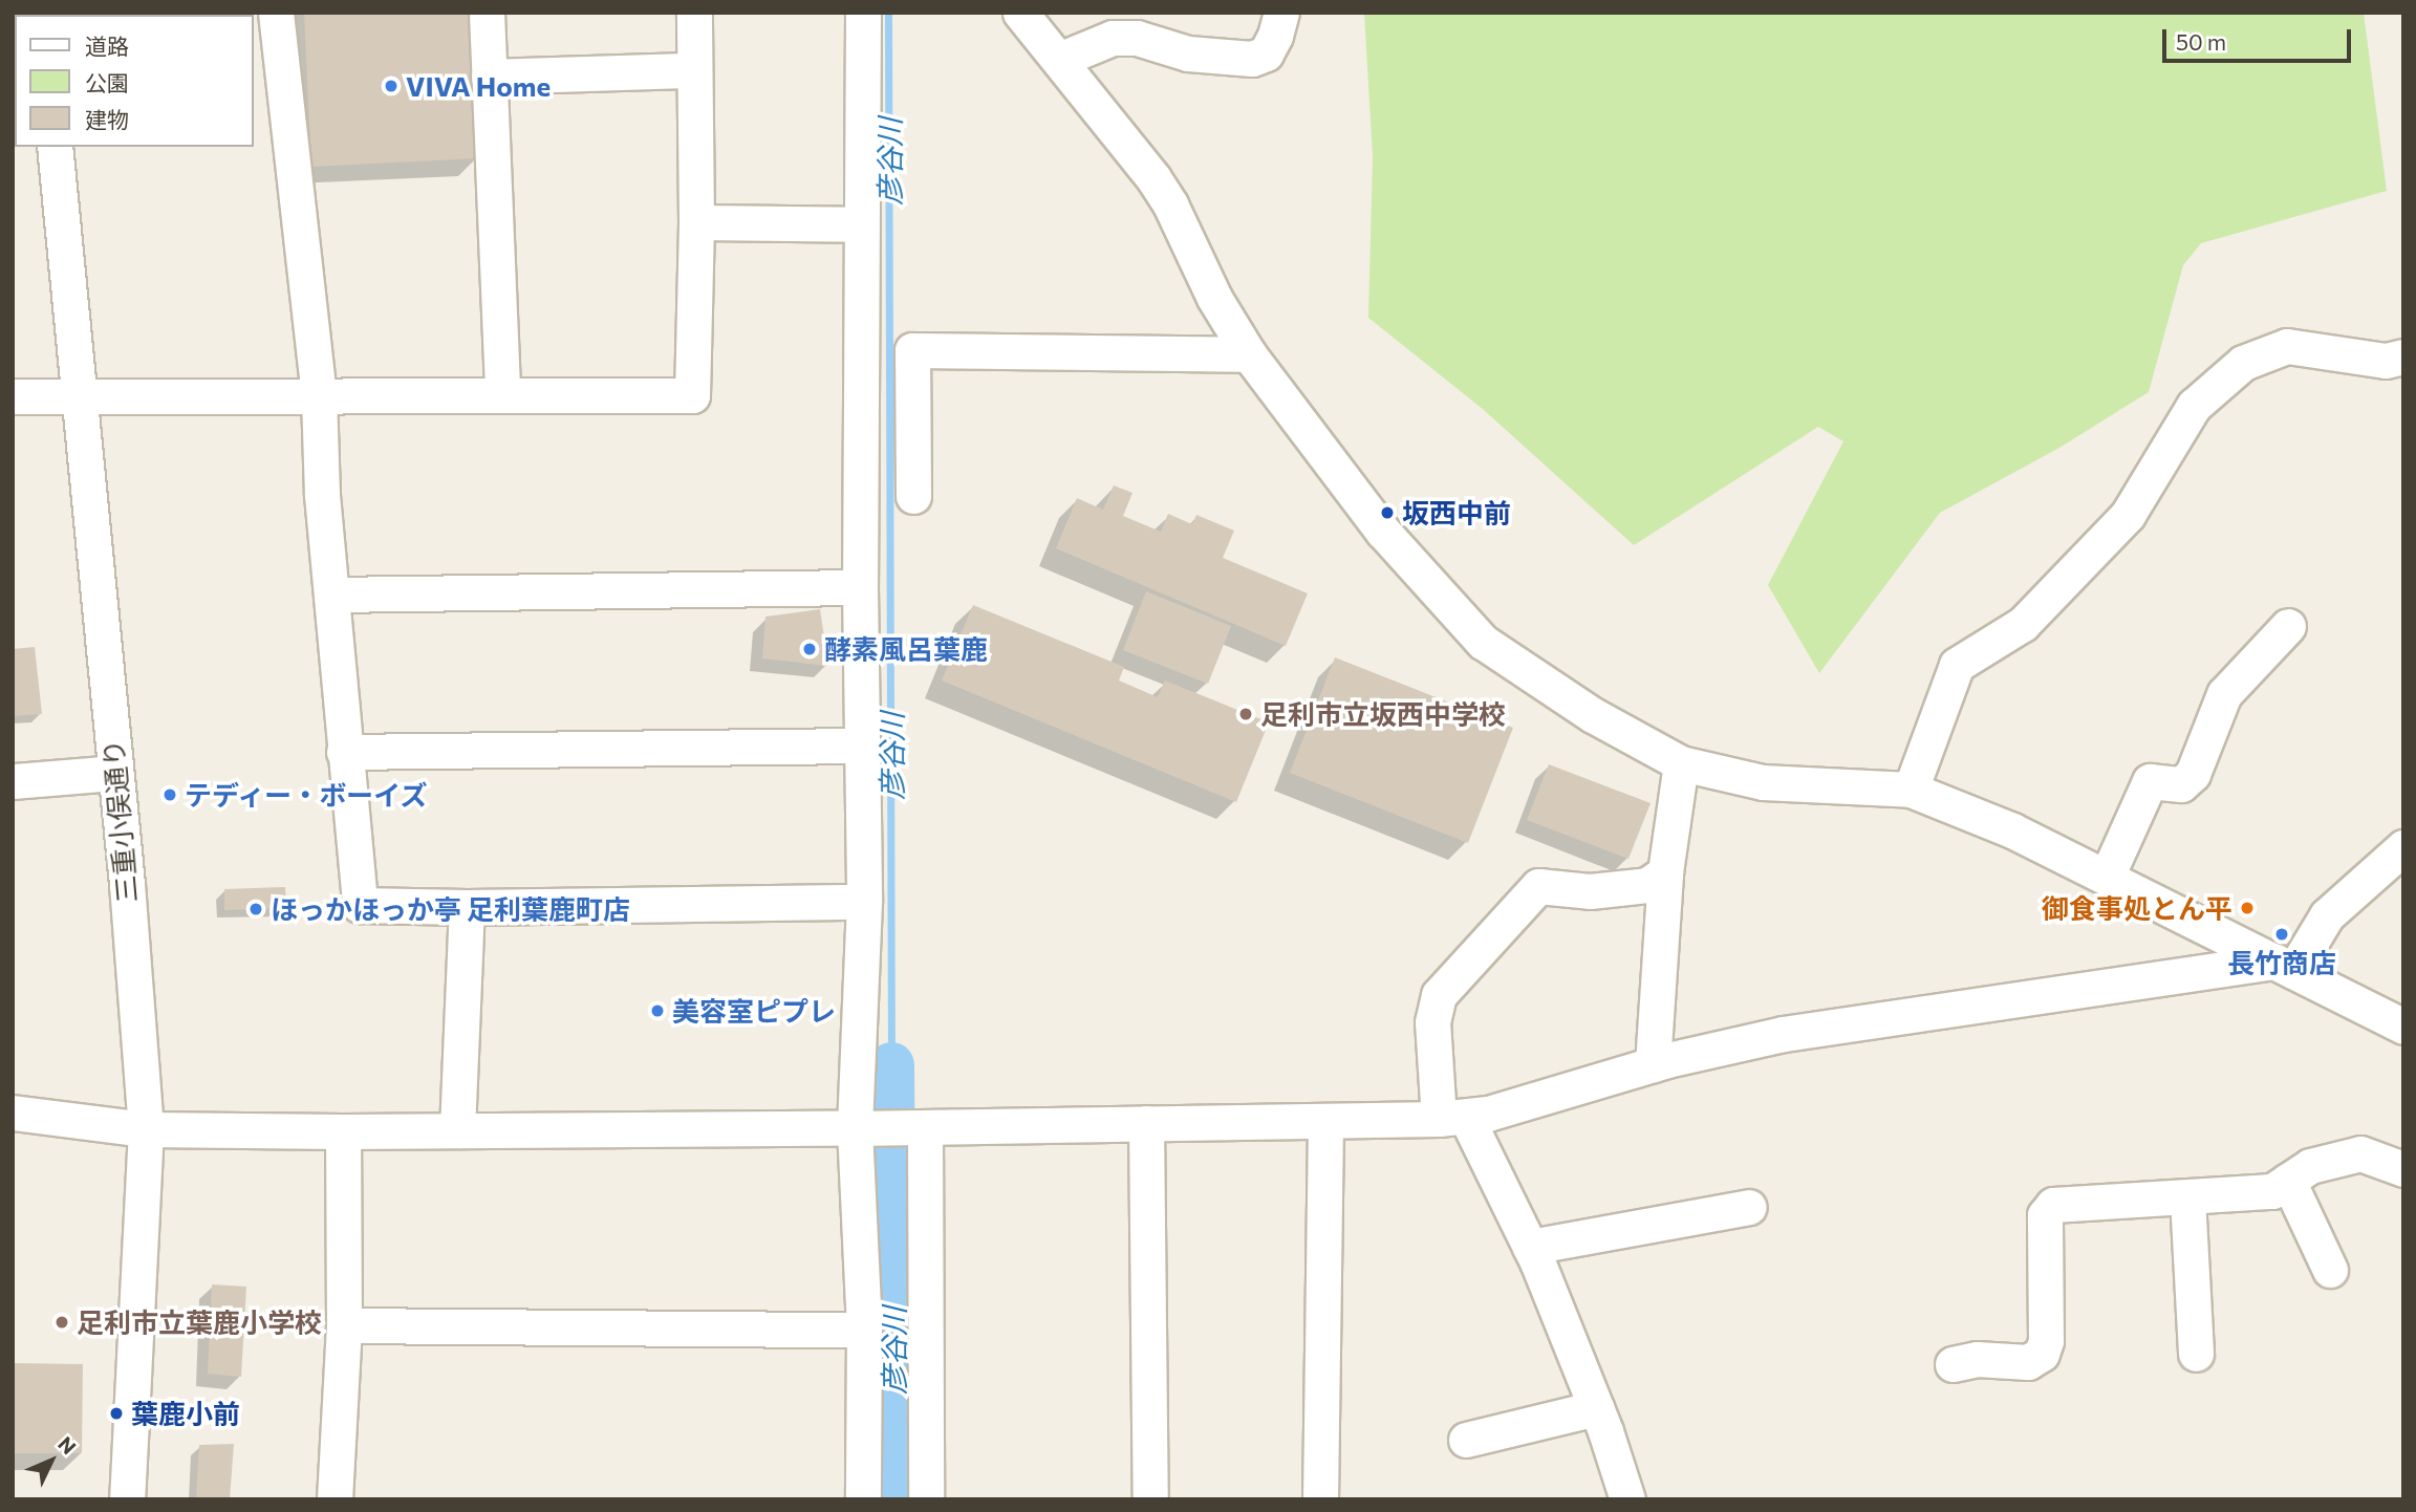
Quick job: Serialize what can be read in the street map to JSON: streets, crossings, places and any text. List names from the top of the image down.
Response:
{
  "streets": {
    "street": ["三重小俣通り"]
  },
  "water": ["彦谷川"],
  "places": [
    "VIVA Home",
    "坂西中前",
    "酵素風呂葉鹿",
    "足利市立坂西中学校",
    "テディー・ボーイズ",
    "御食事処とん平",
    "ほっかほっか亭 足利葉鹿町店",
    "長竹商店",
    "美容室ピプレ",
    "足利市立葉鹿小学校",
    "葉鹿小前"
  ],
  "legend": ["道路", "公園", "建物"],
  "scale_bar": "50 m",
  "north": "top right"
}
